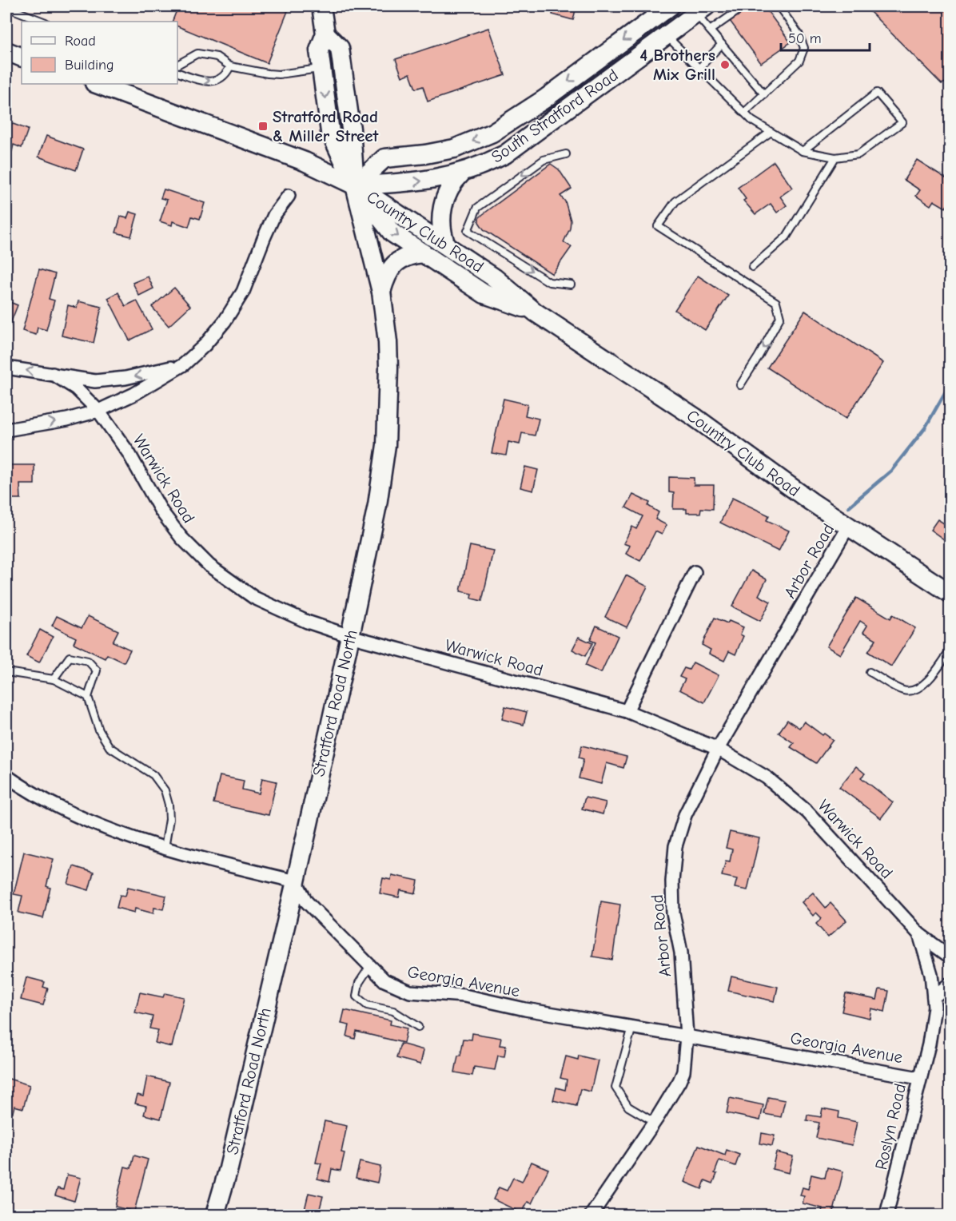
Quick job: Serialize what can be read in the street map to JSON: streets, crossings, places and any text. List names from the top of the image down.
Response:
{
  "streets": {
    "main road": ["South Stratford Road", "Country Club Road", "Stratford Road North"],
    "street": [
      "Warwick Road",
      "Arbor Road",
      "Georgia Avenue",
      "Roslyn Road"
    ]
  },
  "crossings": [
    ["South Stratford Road", "Country Club Road"],
    ["South Stratford Road", "Stratford Road North"],
    ["Country Club Road", "Arbor Road"],
    ["Country Club Road", "Stratford Road North"],
    ["Warwick Road", "Arbor Road"],
    ["Warwick Road", "Stratford Road North"],
    ["Warwick Road", "Roslyn Road"],
    ["Arbor Road", "Georgia Avenue"],
    ["Stratford Road North", "Georgia Avenue"],
    ["Georgia Avenue", "Roslyn Road"]
  ],
  "places": {
    "other": ["4 Brothers Mix Grill"],
    "transit": ["Stratford Road & Miller Street"]
  },
  "legend": ["Road", "Building"],
  "scale_bar": "50 m"
}
